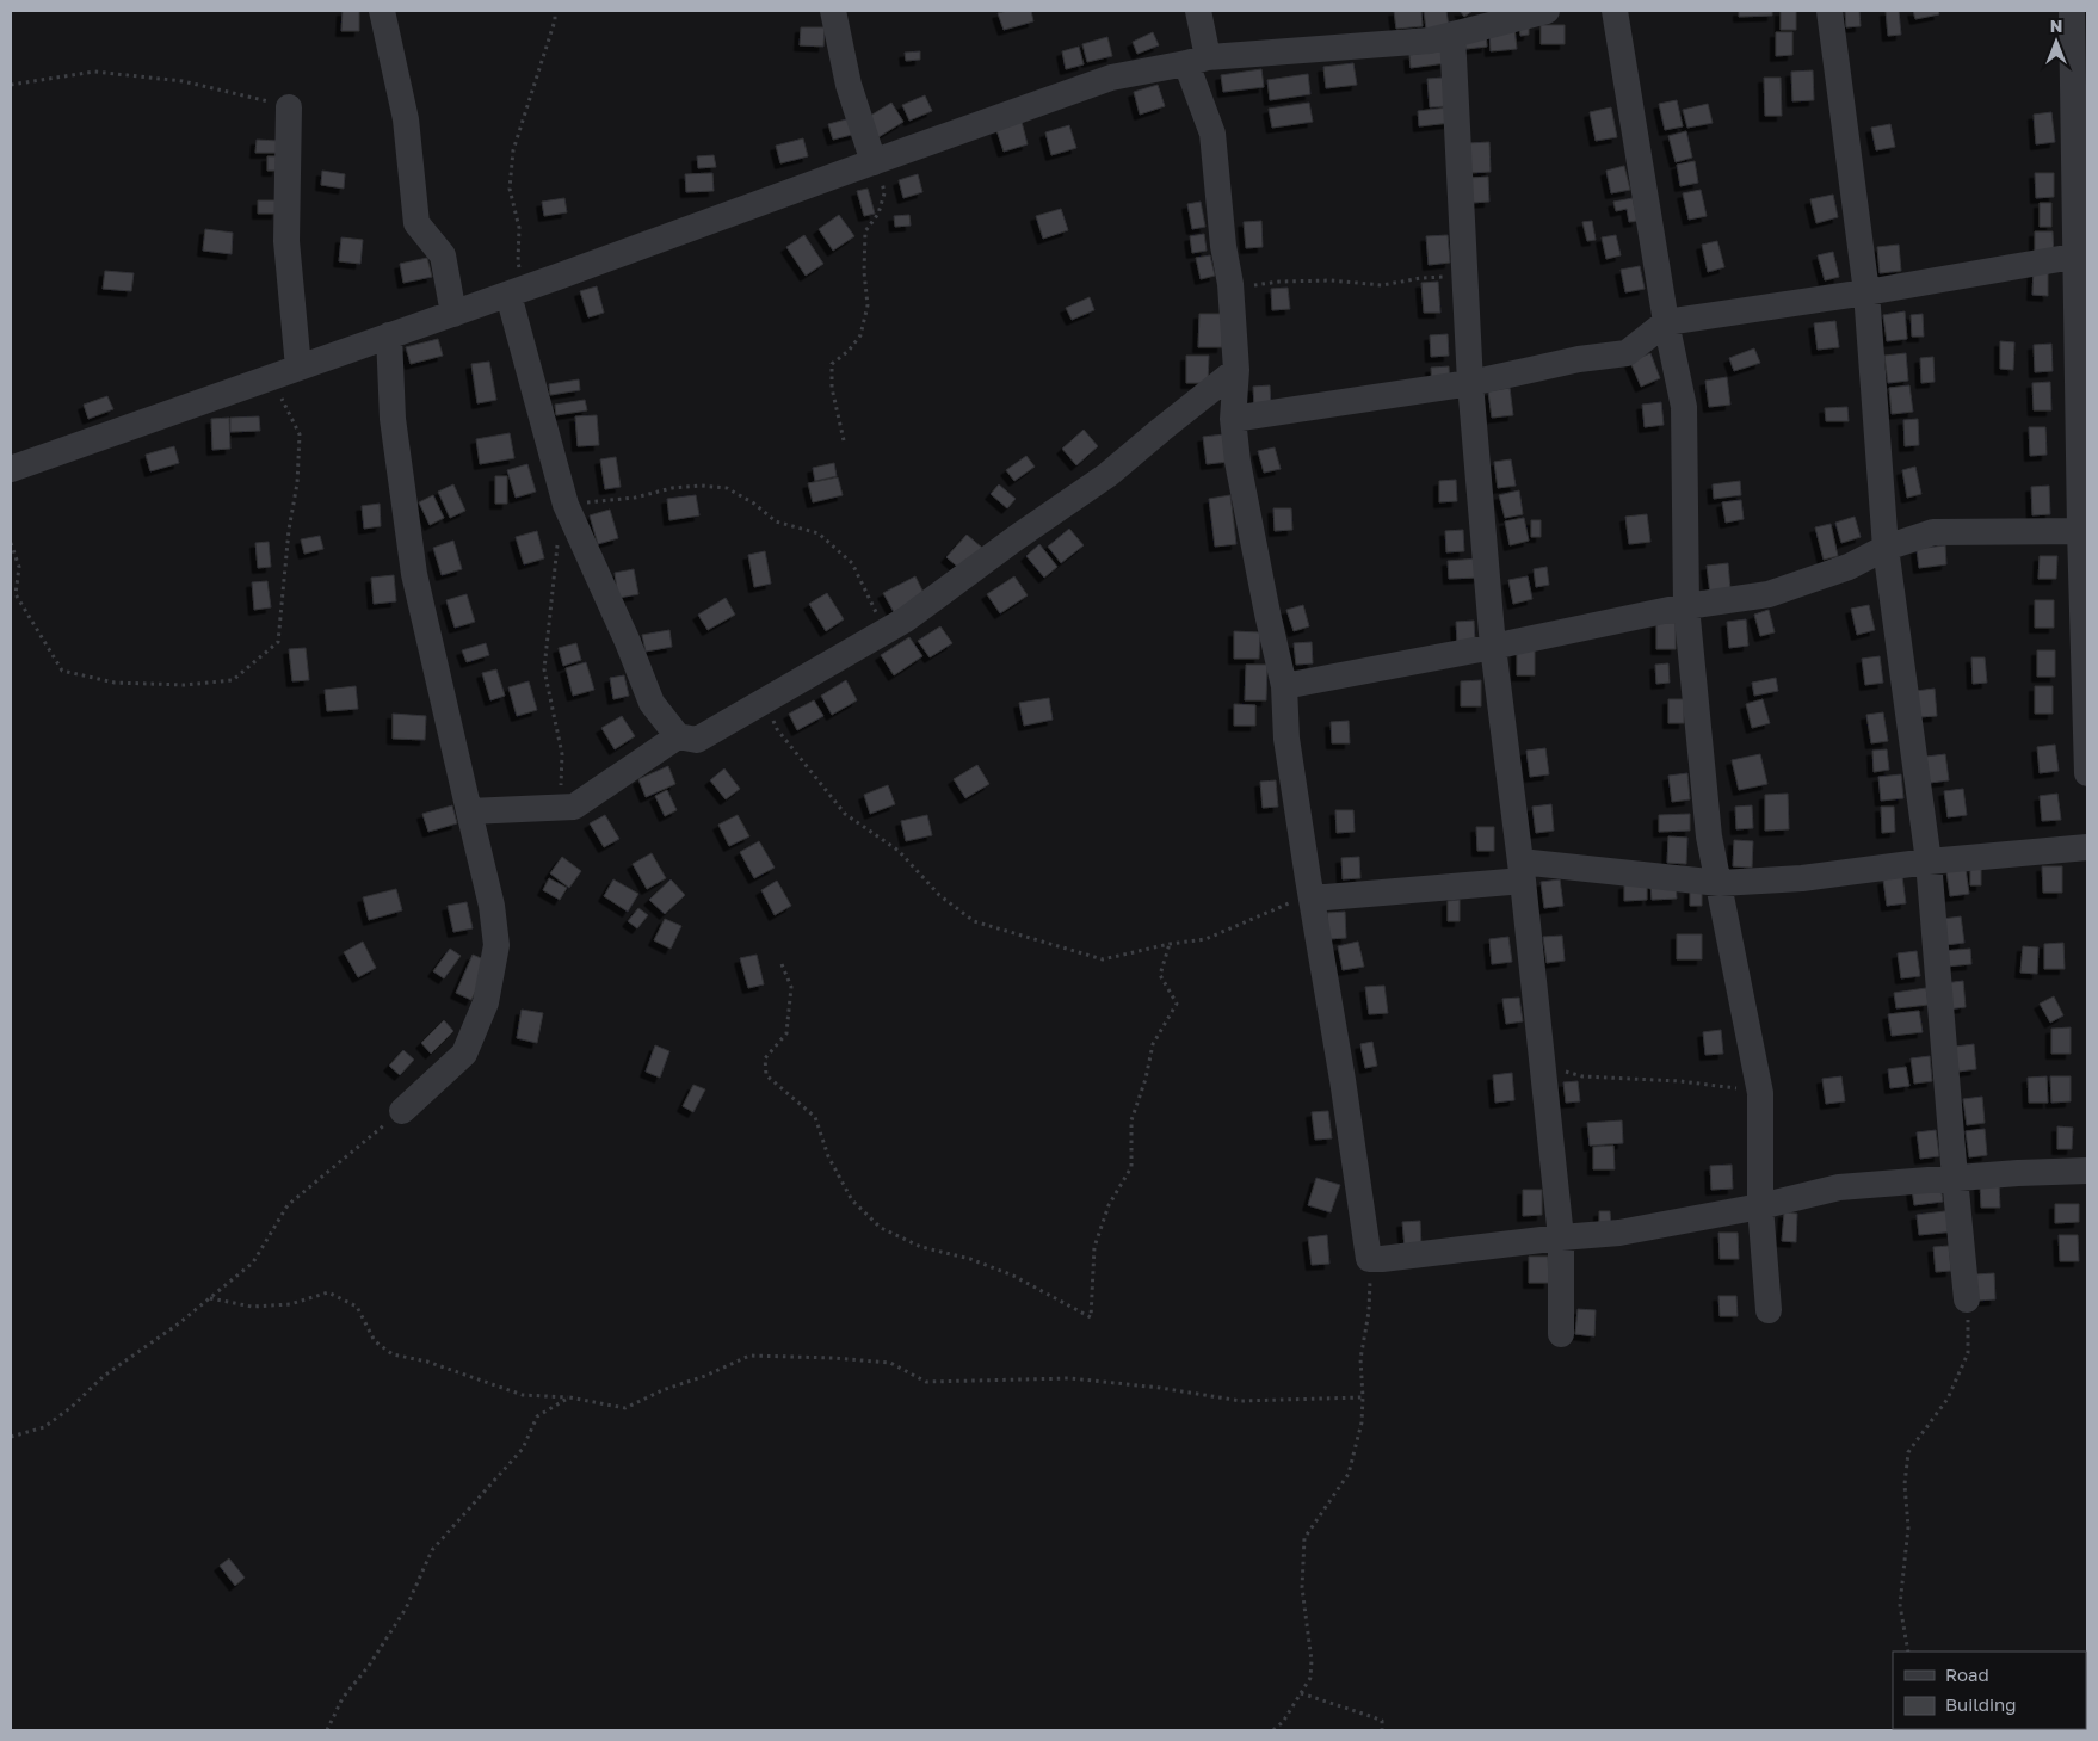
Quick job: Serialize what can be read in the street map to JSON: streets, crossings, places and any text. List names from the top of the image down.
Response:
{
  "legend": ["Road", "Building"],
  "north": "top"
}
